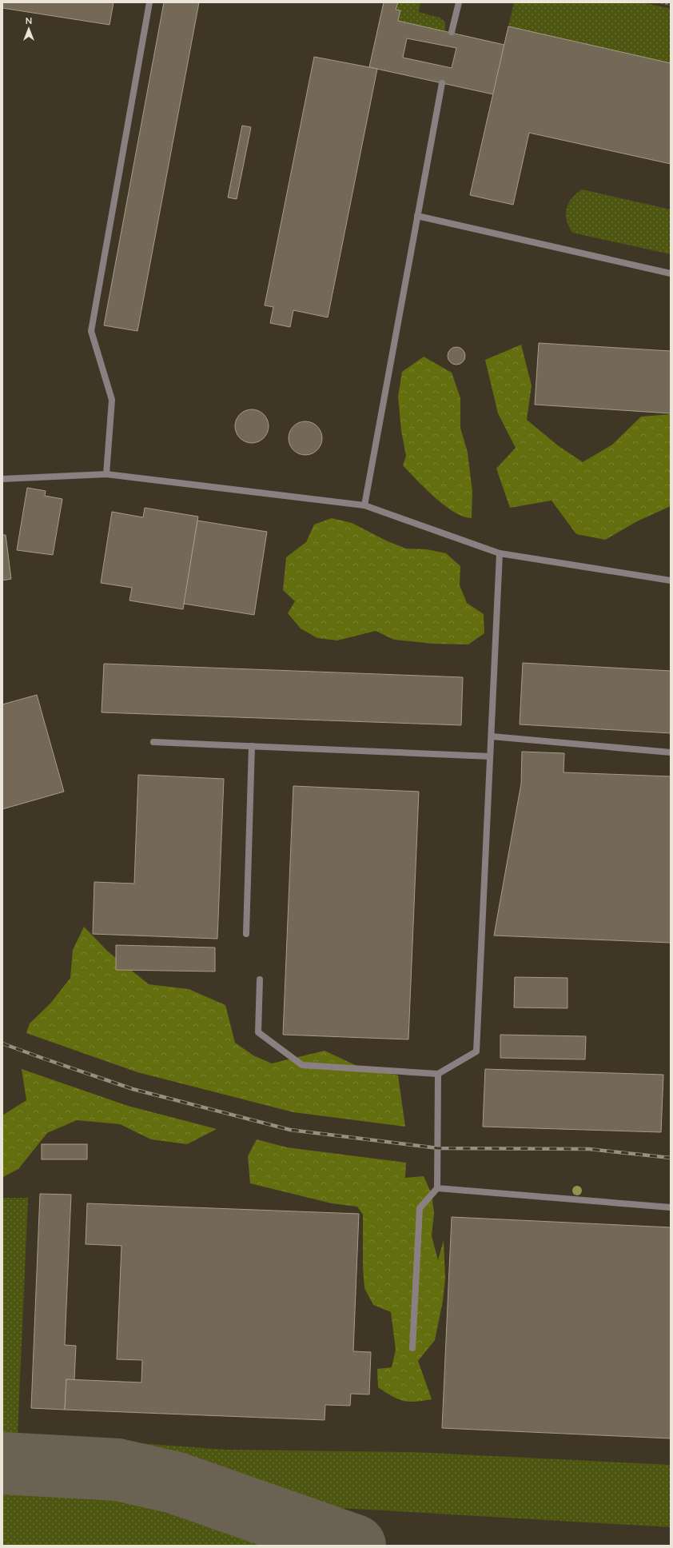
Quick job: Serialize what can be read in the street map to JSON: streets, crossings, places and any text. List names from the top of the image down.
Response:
{
  "north": "top"
}
